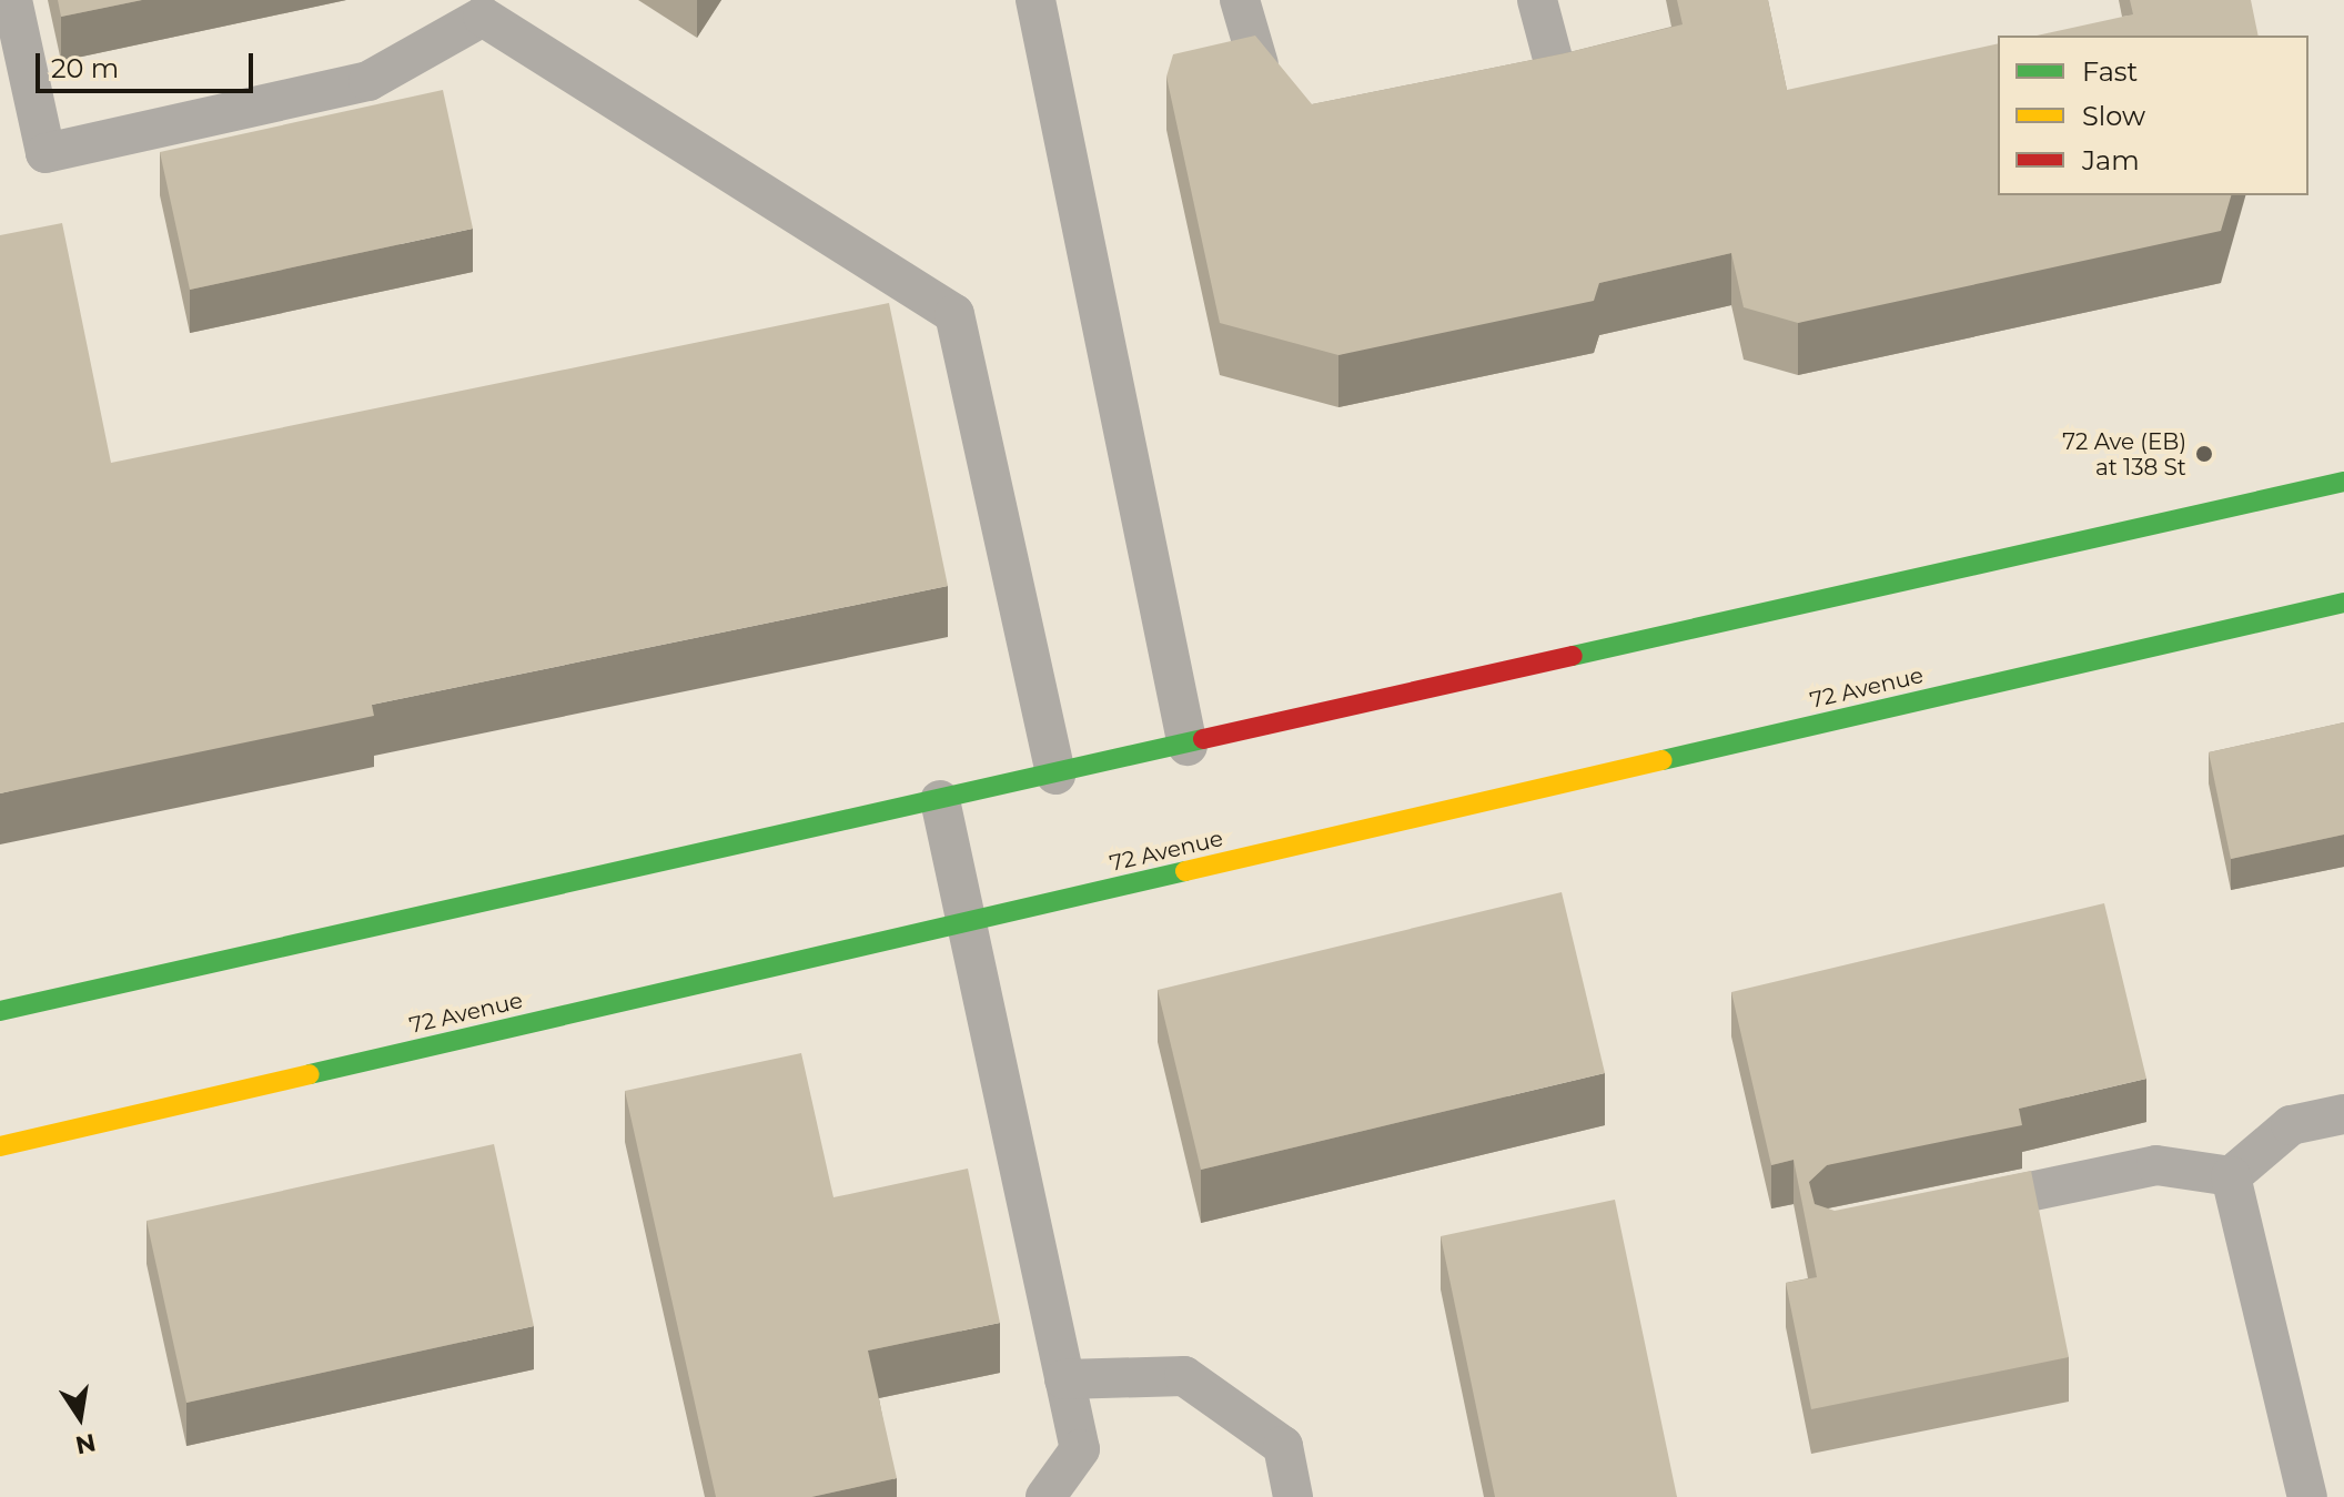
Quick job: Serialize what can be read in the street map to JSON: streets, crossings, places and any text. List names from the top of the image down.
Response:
{
  "streets": {
    "main road": ["72 Avenue"]
  },
  "places": ["72 Ave (EB) at 138 St"],
  "legend": ["Fast", "Slow", "Jam"],
  "scale_bar": "20 m",
  "north": "bottom"
}
